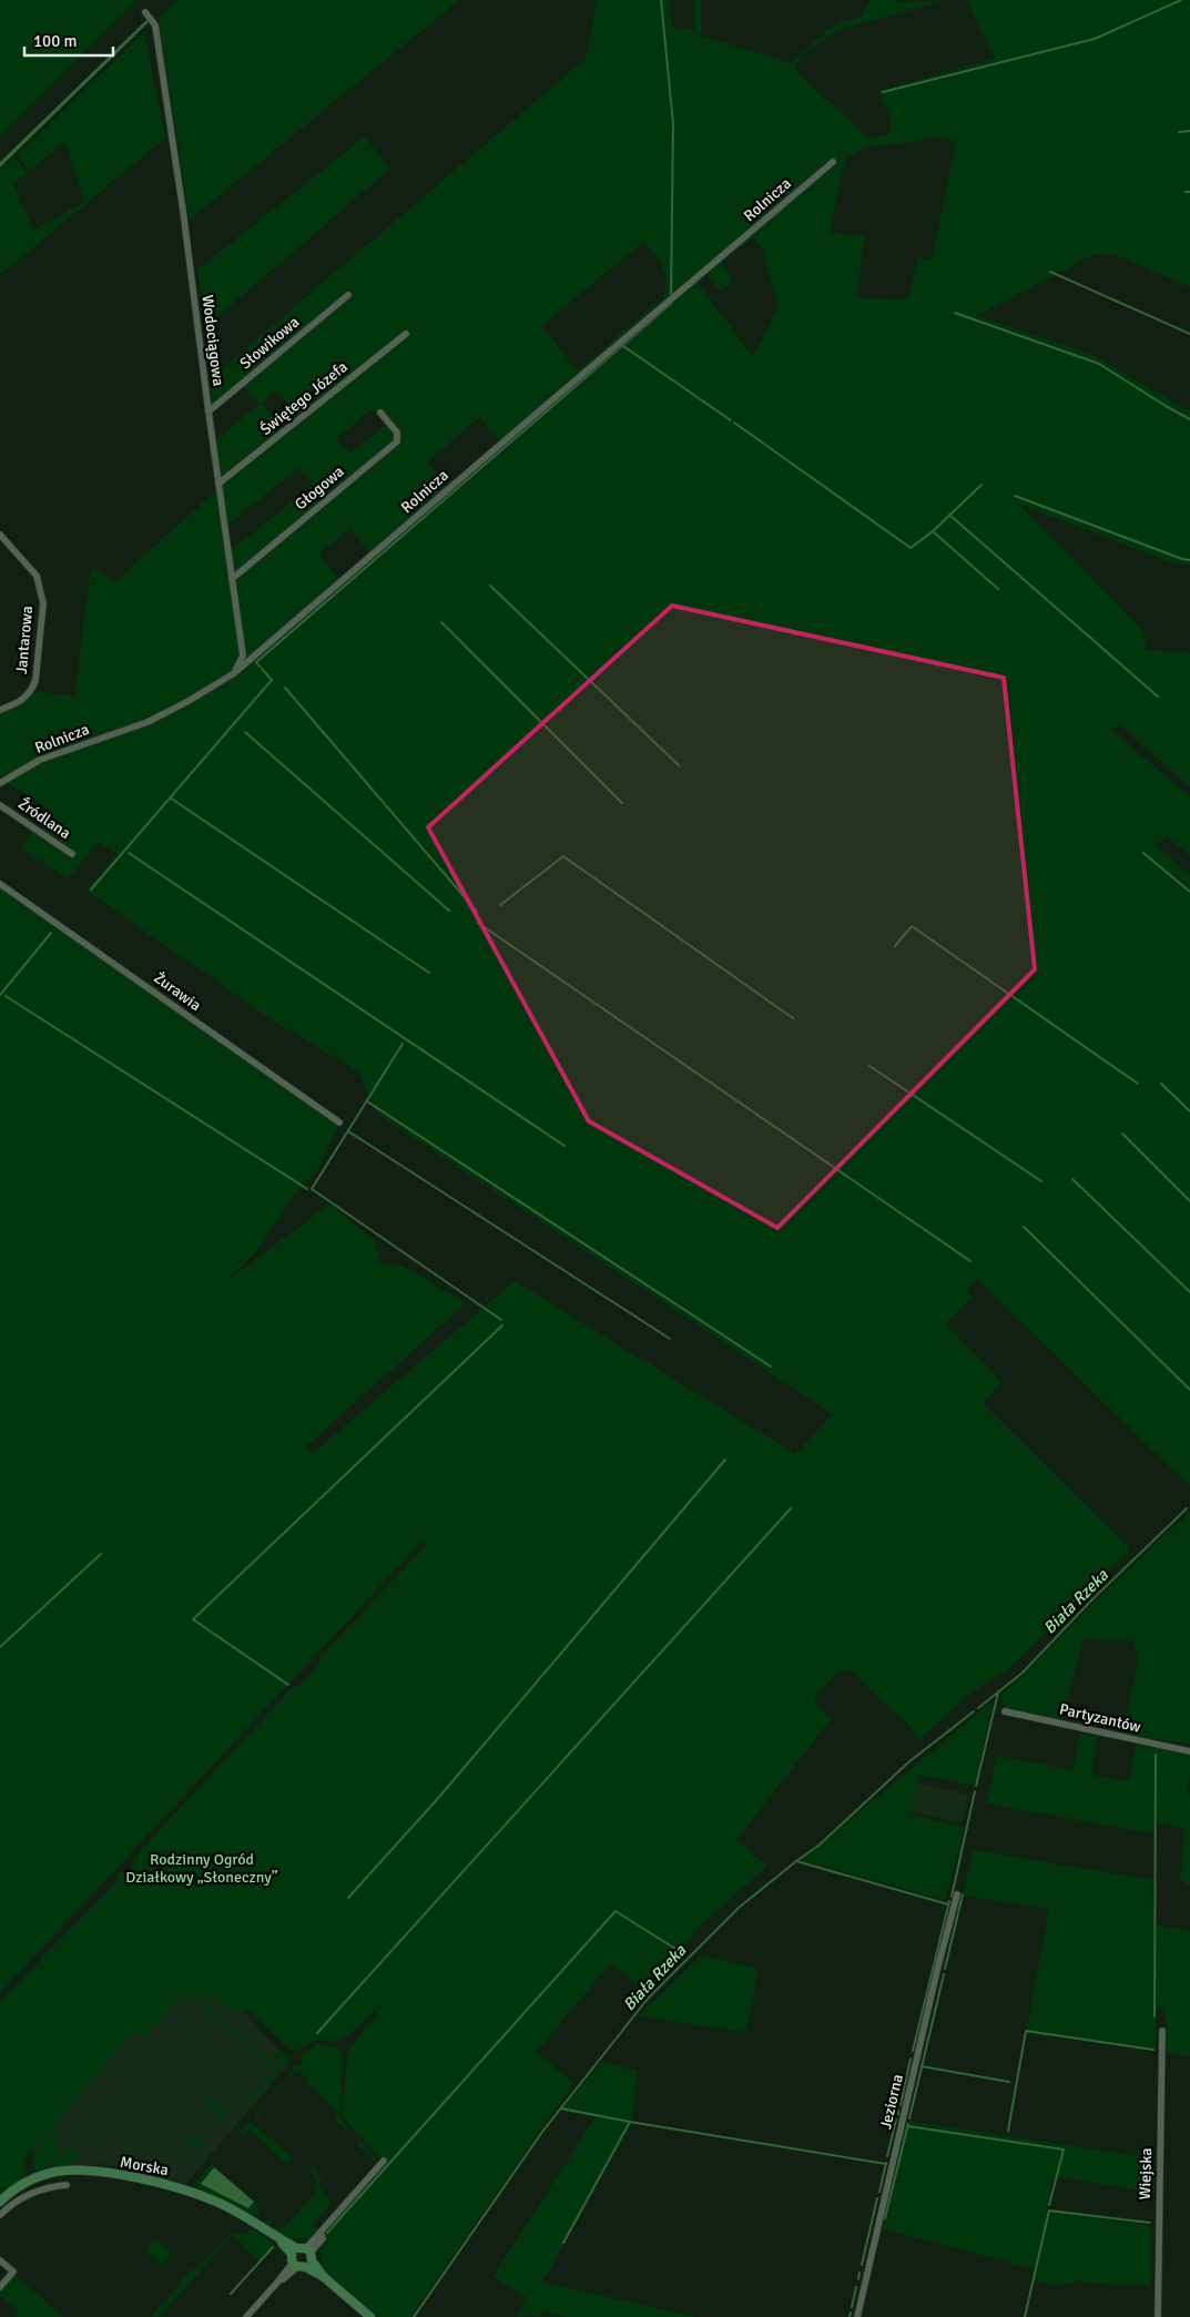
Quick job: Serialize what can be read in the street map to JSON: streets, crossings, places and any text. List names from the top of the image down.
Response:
{
  "streets": {
    "main road": ["Morska"],
    "street": [
      "Rolnicza",
      "Wodociągowa",
      "Słowikowa",
      "Świętego Józefa",
      "Głogowa",
      "Jantarowa",
      "Źródlana",
      "Żurawia",
      "Partyzantów",
      "Jeziorna",
      "Wiejska"
    ]
  },
  "crossings": [
    ["Rolnicza", "Wodociągowa"],
    ["Wodociągowa", "Słowikowa"],
    ["Wodociągowa", "Świętego Józefa"],
    ["Wodociągowa", "Głogowa"]
  ],
  "water": ["Biała Rzeka"],
  "parks": ["Rodzinny Ogród Działkowy „Słoneczny”"],
  "scale_bar": "100 m"
}
